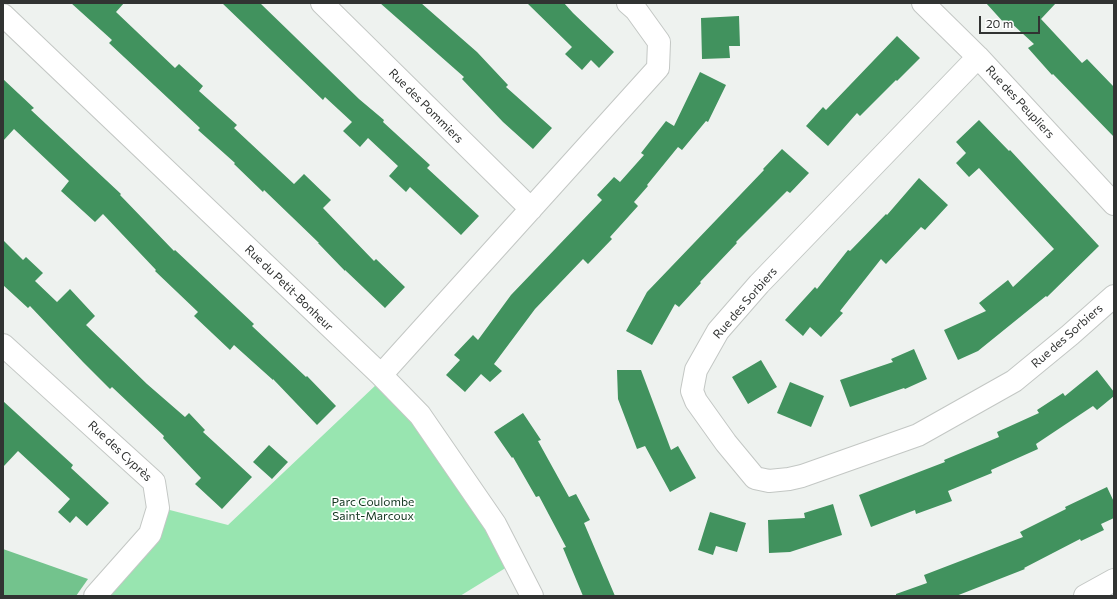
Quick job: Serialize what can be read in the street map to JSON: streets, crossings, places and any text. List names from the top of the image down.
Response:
{
  "streets": {
    "street": [
      "Rue des Peupliers",
      "Rue des Pommiers",
      "Rue du Petit-Bonheur",
      "Rue des Sorbiers",
      "Rue des Cyprès"
    ]
  },
  "crossings": [
    ["Rue des Peupliers", "Rue des Sorbiers"]
  ],
  "parks": ["Parc Coulombe Saint-Marcoux"],
  "scale_bar": "20 m"
}
